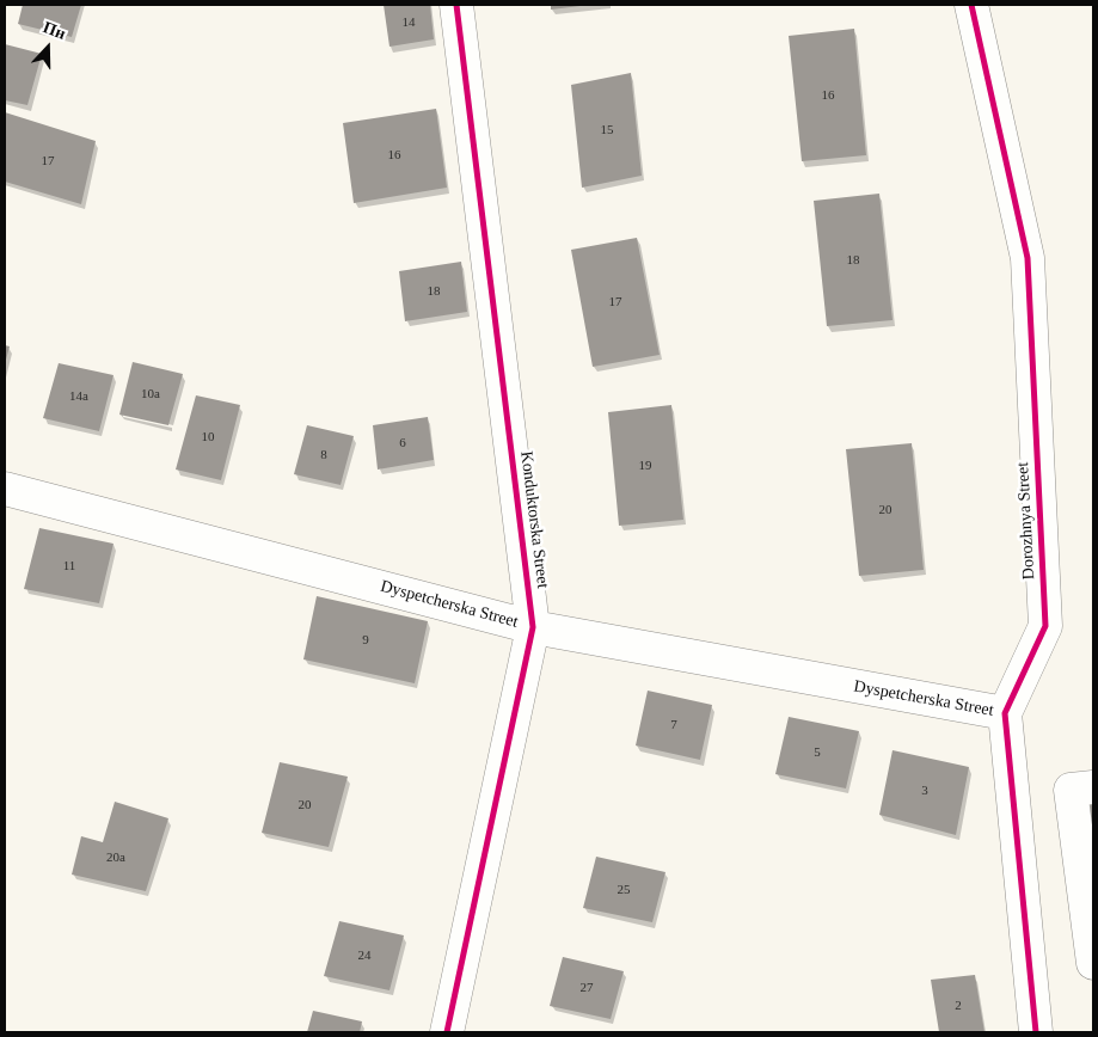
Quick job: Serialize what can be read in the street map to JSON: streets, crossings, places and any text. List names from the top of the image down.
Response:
{
  "streets": {
    "street": ["Konduktorska Street", "Dorozhnya Street", "Dyspetcherska Street"]
  },
  "crossings": [
    ["Konduktorska Street", "Dyspetcherska Street"],
    ["Dorozhnya Street", "Dyspetcherska Street"]
  ],
  "house_numbers": [
    "14",
    "16",
    "15",
    "16",
    "17",
    "18",
    "18",
    "17",
    "10а",
    "14а",
    "10",
    "6",
    "8",
    "19",
    "20",
    "11",
    "9",
    "7",
    "5",
    "3",
    "20",
    "20а",
    "25",
    "24",
    "27",
    "2"
  ],
  "north": "top"
}
